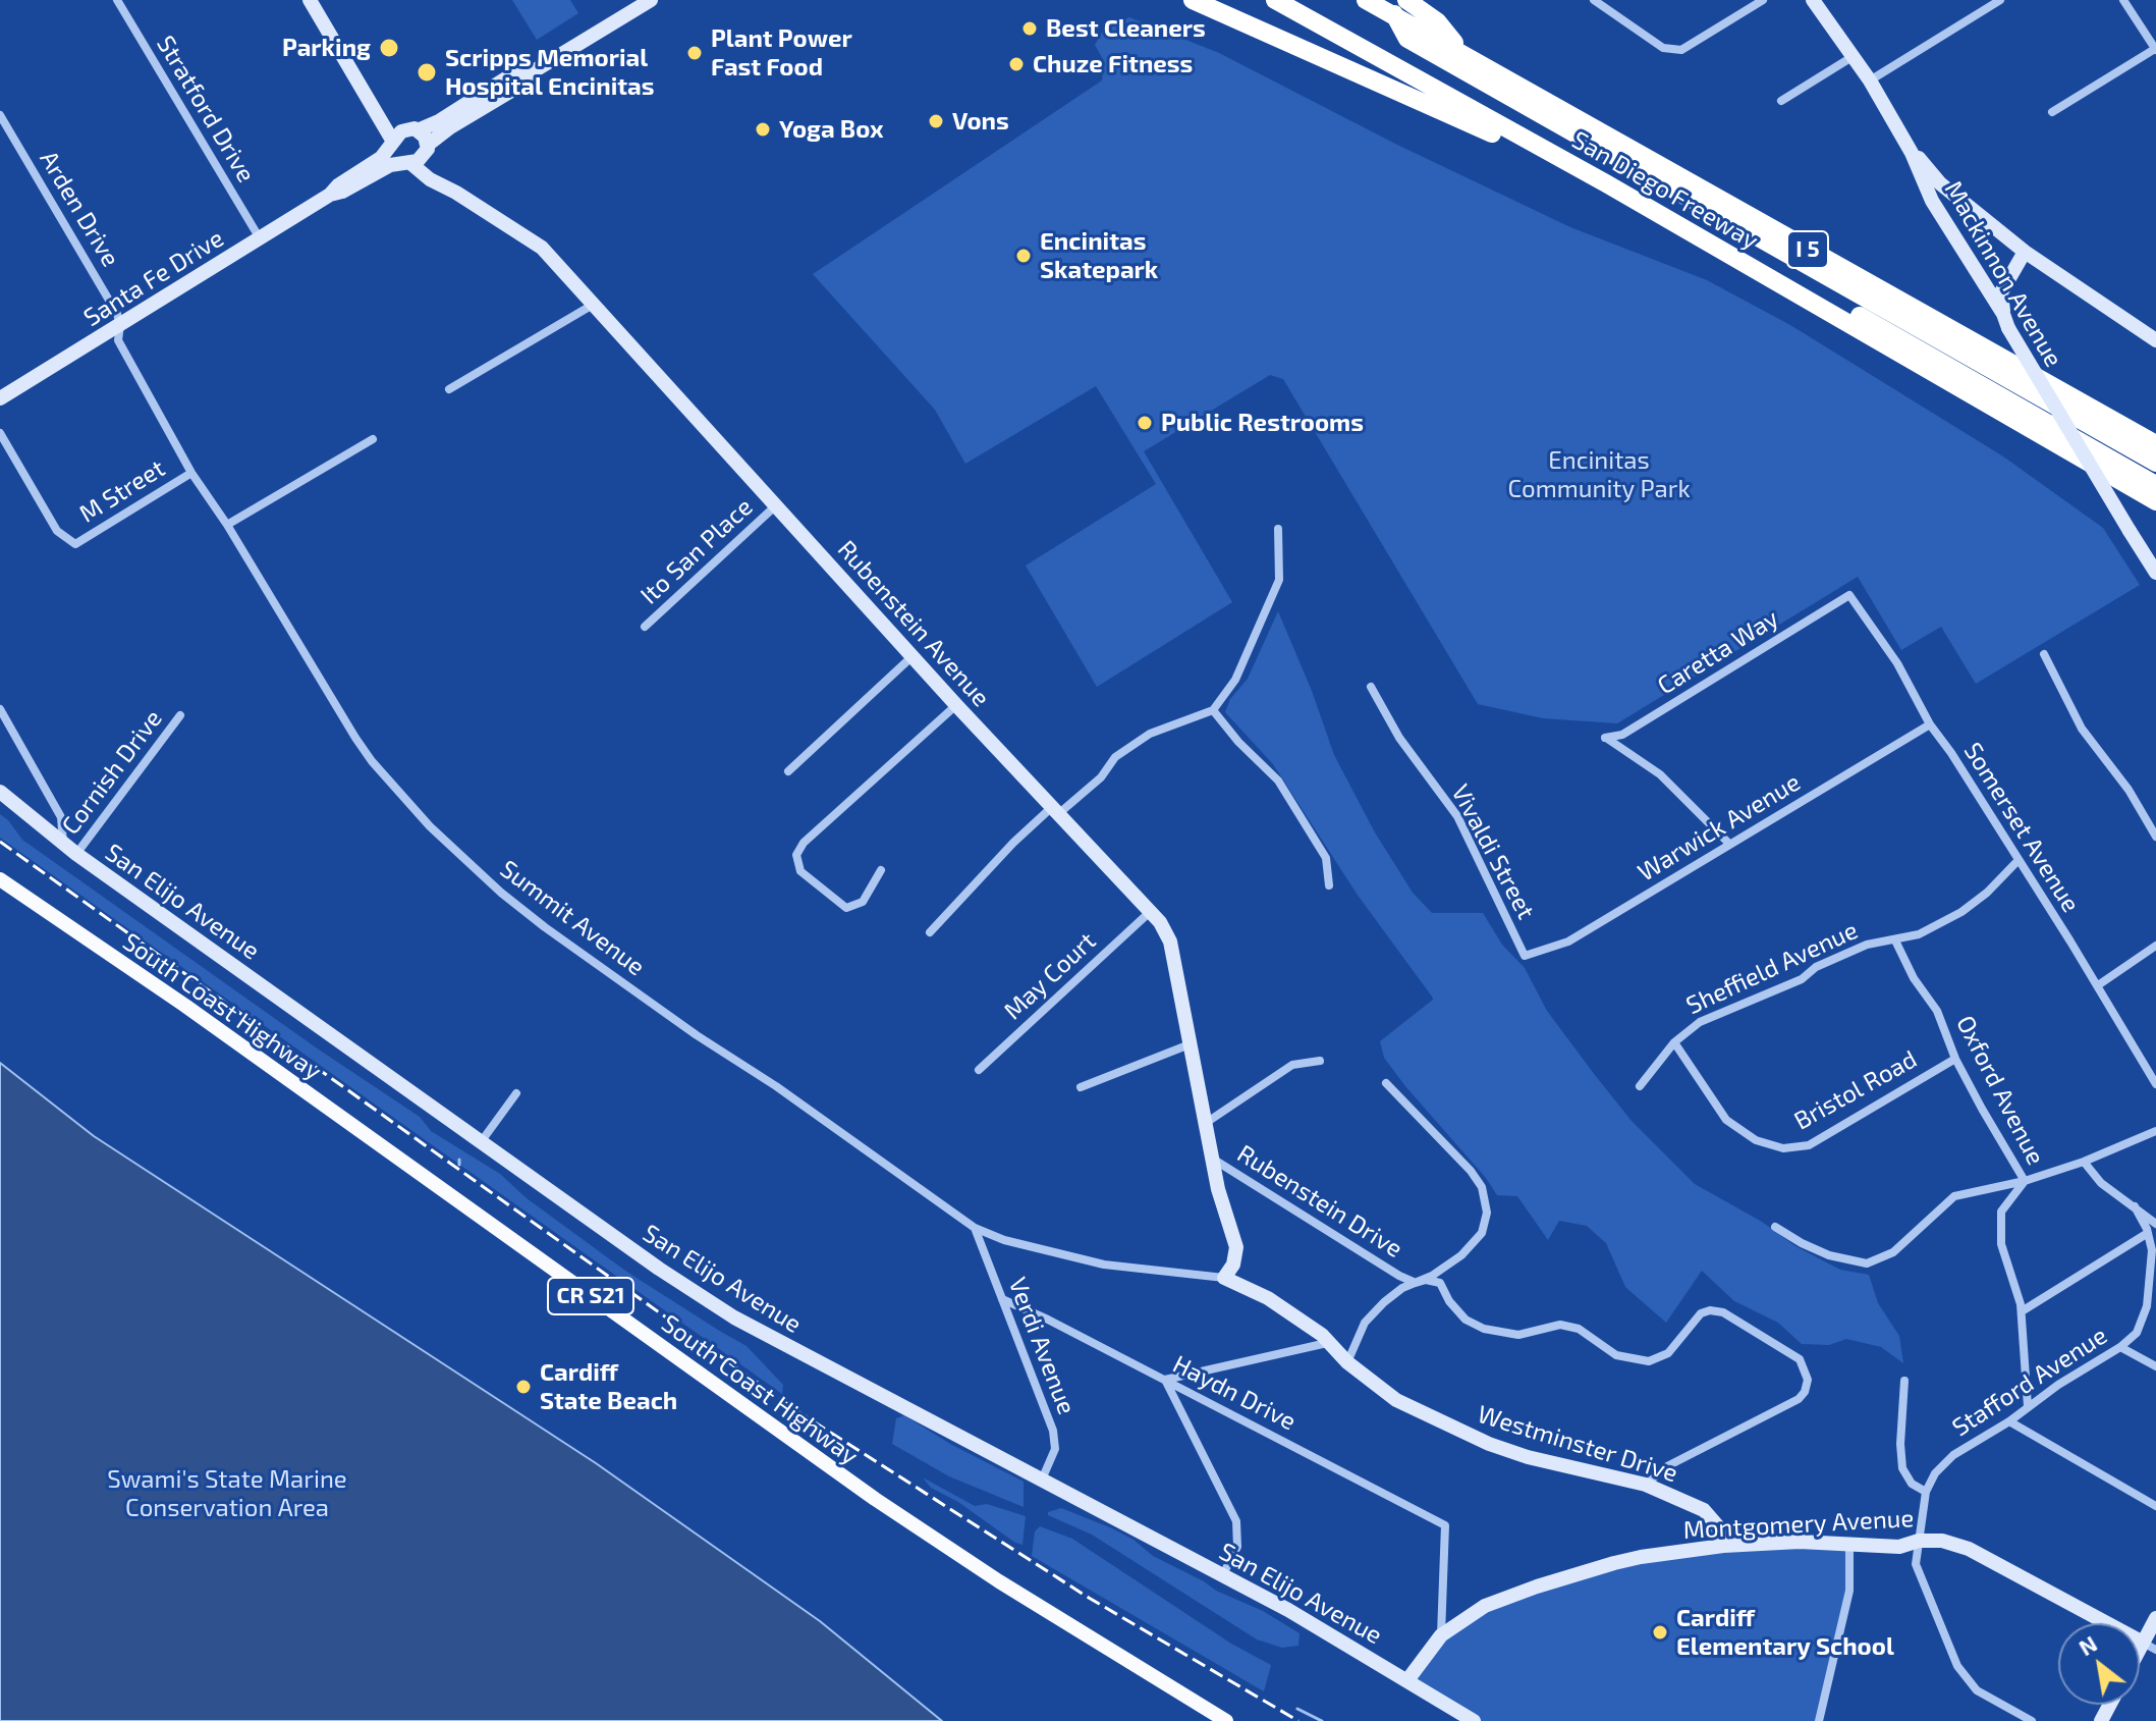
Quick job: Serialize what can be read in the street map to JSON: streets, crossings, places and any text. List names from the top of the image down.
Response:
{
  "streets": {
    "highway": ["San Diego Freeway", "I 5"],
    "main road": ["South Coast Highway", "CR S21"],
    "street": [
      "Stratford Drive",
      "Arden Drive",
      "Mackinnon Avenue",
      "Santa Fe Drive",
      "M Street",
      "Ito San Place",
      "Rubenstein Avenue",
      "Caretta Way",
      "Cornish Drive",
      "Warwick Avenue",
      "Somerset Avenue",
      "Vivaldi Street",
      "San Elijo Avenue",
      "Summit Avenue",
      "Sheffield Avenue",
      "May Court",
      "Bristol Road",
      "Oxford Avenue",
      "Rubenstein Drive",
      "Verdi Avenue",
      "Stafford Avenue",
      "Haydn Drive",
      "Westminster Drive",
      "Montgomery Avenue"
    ]
  },
  "crossings": [
    ["Stratford Drive", "Santa Fe Drive"],
    ["Arden Drive", "Santa Fe Drive"],
    ["Arden Drive", "Summit Avenue"],
    ["Santa Fe Drive", "Rubenstein Avenue"],
    ["Santa Fe Drive", "Summit Avenue"],
    ["M Street", "Summit Avenue"],
    ["Ito San Place", "Rubenstein Avenue"],
    ["Rubenstein Avenue", "May Court"],
    ["Rubenstein Avenue", "Rubenstein Drive"],
    ["Caretta Way", "Warwick Avenue"],
    ["Caretta Way", "Somerset Avenue"],
    ["Cornish Drive", "San Elijo Avenue"],
    ["Warwick Avenue", "Somerset Avenue"],
    ["Warwick Avenue", "Vivaldi Street"],
    ["Somerset Avenue", "Sheffield Avenue"],
    ["San Elijo Avenue", "Verdi Avenue"],
    ["San Elijo Avenue", "Montgomery Avenue"],
    ["Summit Avenue", "Verdi Avenue"],
    ["Summit Avenue", "Westminster Drive"],
    ["Sheffield Avenue", "Bristol Road"],
    ["Sheffield Avenue", "Oxford Avenue"],
    ["Bristol Road", "Oxford Avenue"],
    ["Oxford Avenue", "Stafford Avenue"],
    ["Rubenstein Drive", "Westminster Drive"],
    ["Verdi Avenue", "Haydn Drive"],
    ["Stafford Avenue", "Montgomery Avenue"],
    ["Haydn Drive", "Montgomery Avenue"],
    ["Westminster Drive", "Montgomery Avenue"]
  ],
  "parks": ["Encinitas Community Park", "Swami's State Marine Conservation Area"],
  "places": [
    "Best Cleaners",
    "Parking",
    "Plant Power Fast Food",
    "Chuze Fitness",
    "Scripps Memorial Hospital Encinitas",
    "Vons",
    "Yoga Box",
    "Encinitas Skatepark",
    "Public Restrooms",
    "Cardiff State Beach",
    "Cardiff Elementary School"
  ],
  "north": "top left"
}
